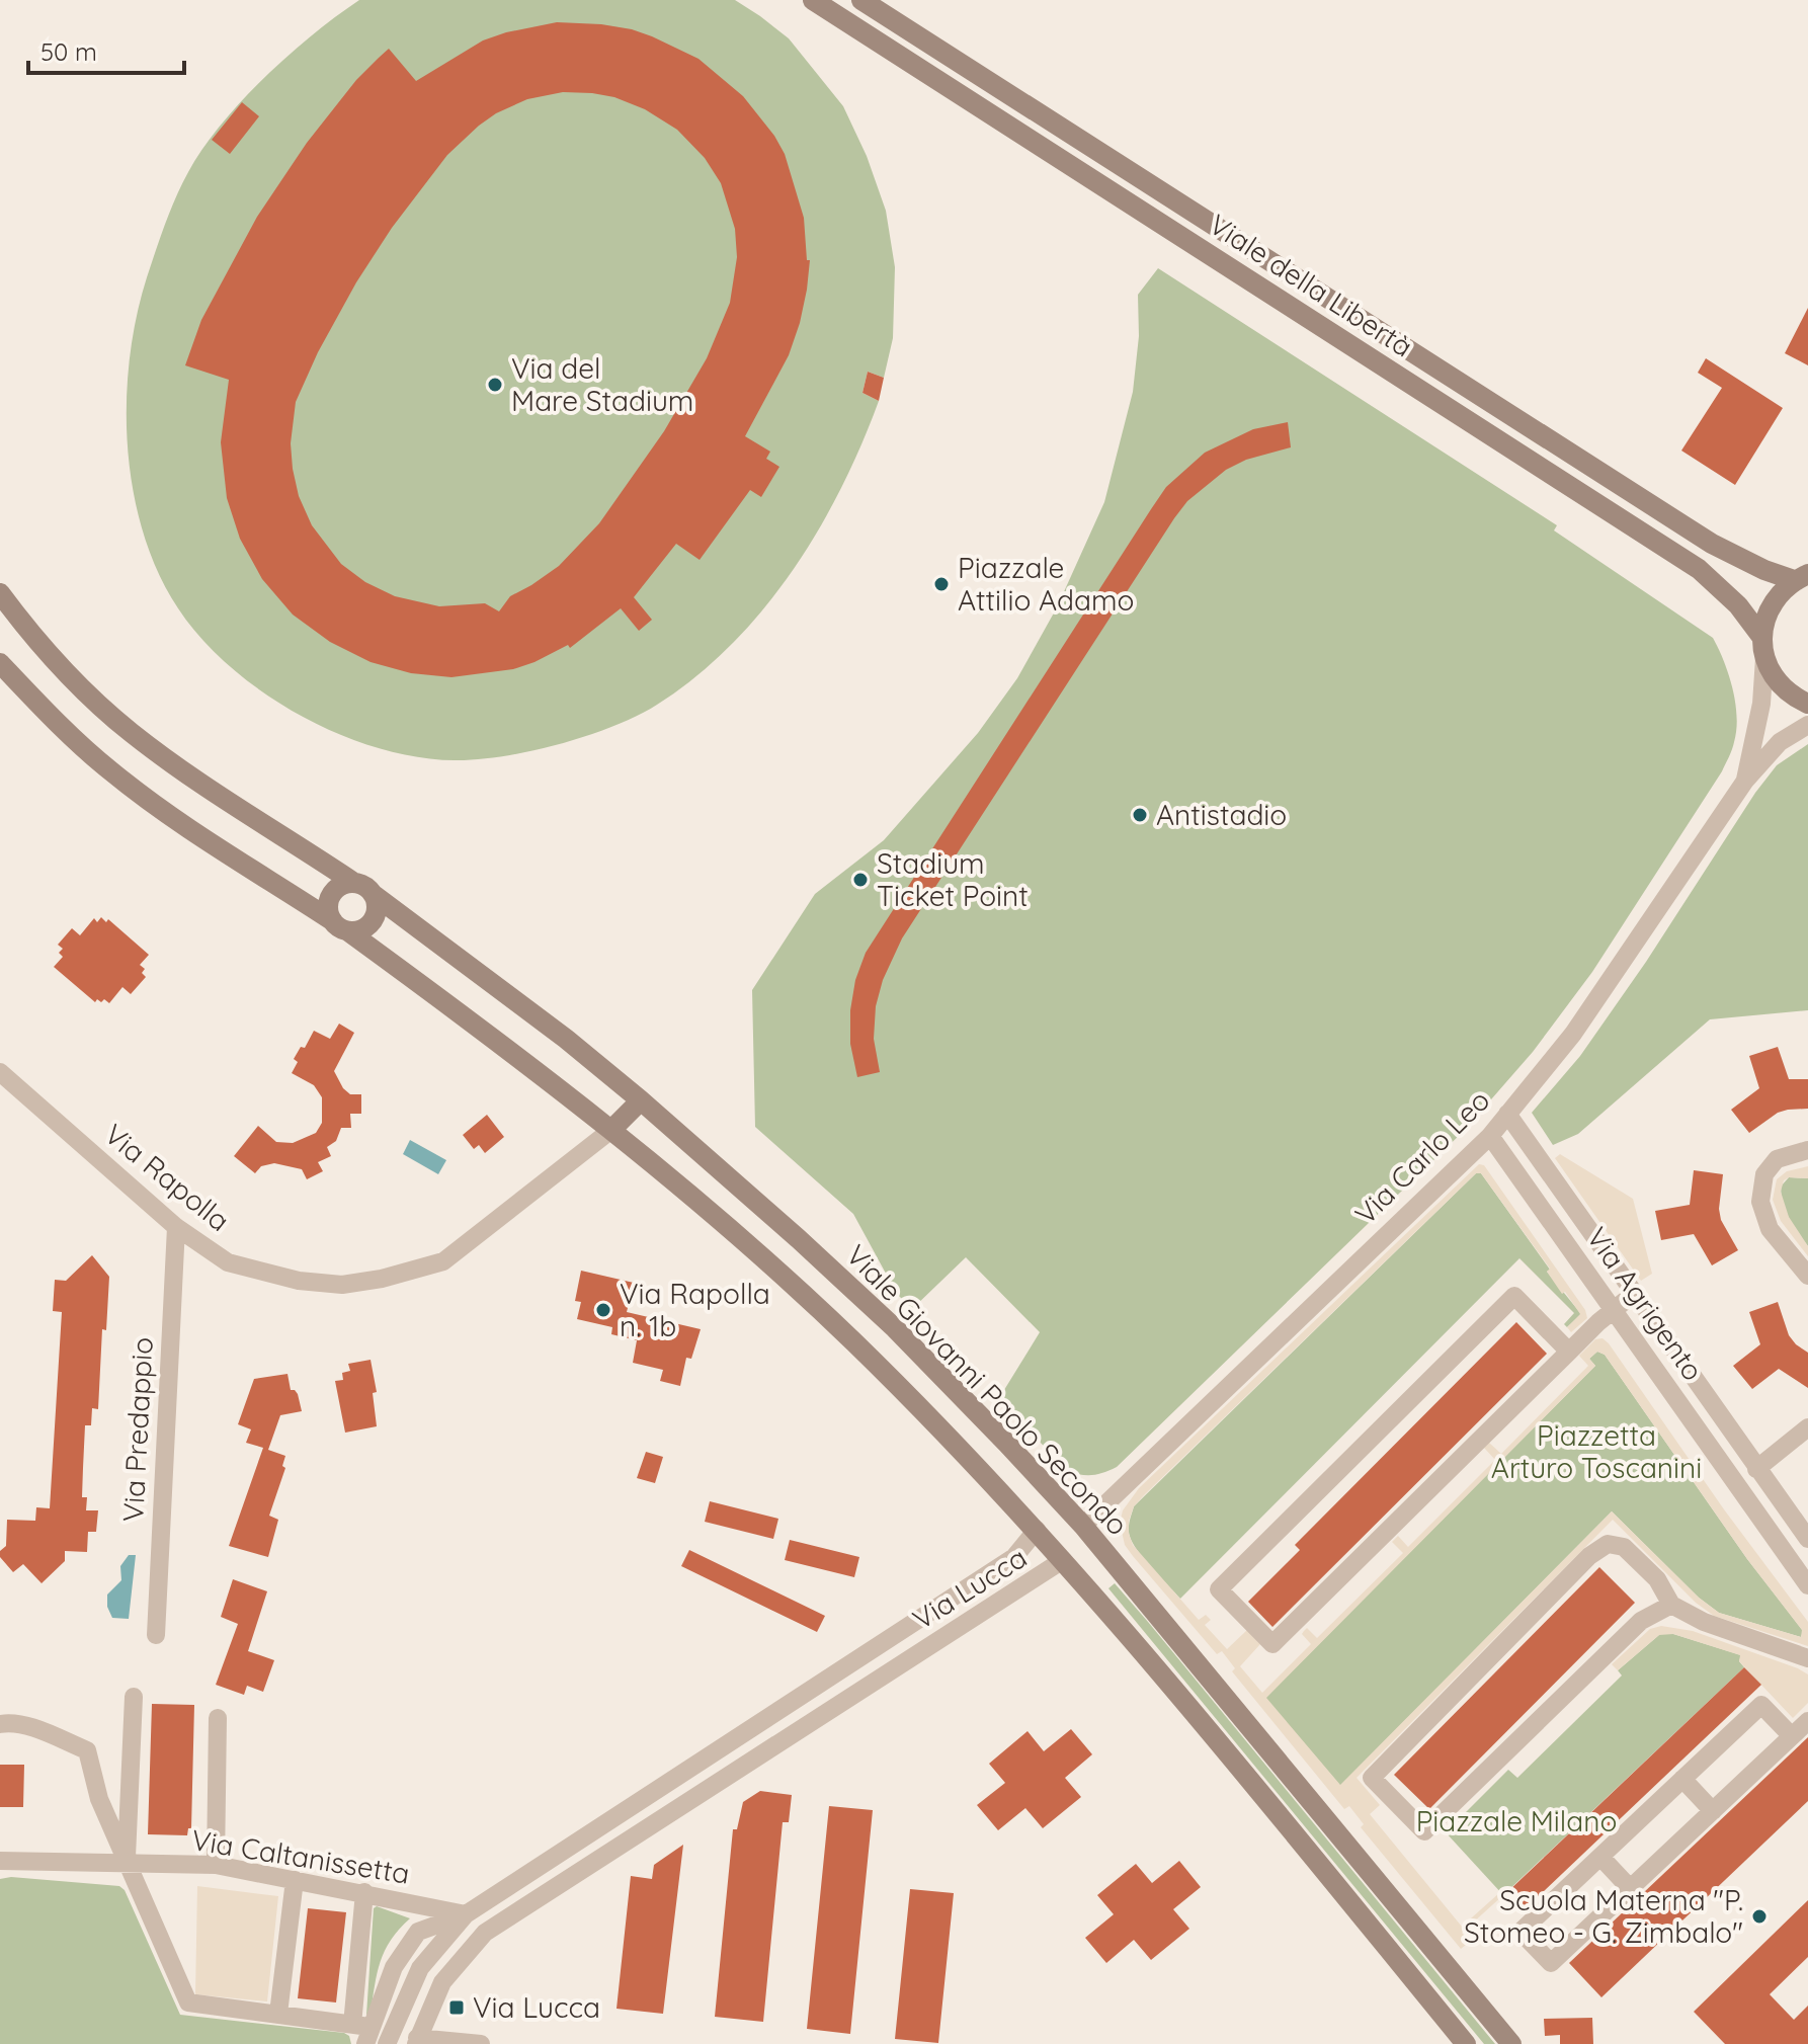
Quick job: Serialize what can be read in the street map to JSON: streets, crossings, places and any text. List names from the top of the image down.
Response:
{
  "streets": {
    "main road": ["Viale della Libertà", "Viale Giovanni Paolo Secondo"],
    "street": [
      "Via Carlo Leo",
      "Via Rapolla",
      "Via Agrigento",
      "Via Predappio",
      "Via Lucca",
      "Via Caltanissetta"
    ]
  },
  "crossings": [
    ["Viale della Libertà", "Via Carlo Leo"],
    ["Via Carlo Leo", "Via Agrigento"],
    ["Via Carlo Leo", "Viale Giovanni Paolo Secondo"],
    ["Via Rapolla", "Via Predappio"],
    ["Via Lucca", "Via Caltanissetta"]
  ],
  "parks": ["Piazzetta Arturo Toscanini", "Piazzale Milano"],
  "places": {
    "other": [
      "Via del Mare Stadium",
      "Piazzale Attilio Adamo",
      "Antistadio",
      "Stadium Ticket Point",
      "Via Rapolla n. 1b",
      "Scuola Materna \"P. Stomeo - G. Zimbalo\""
    ],
    "transit": ["Via Lucca"]
  },
  "scale_bar": "50 m"
}
